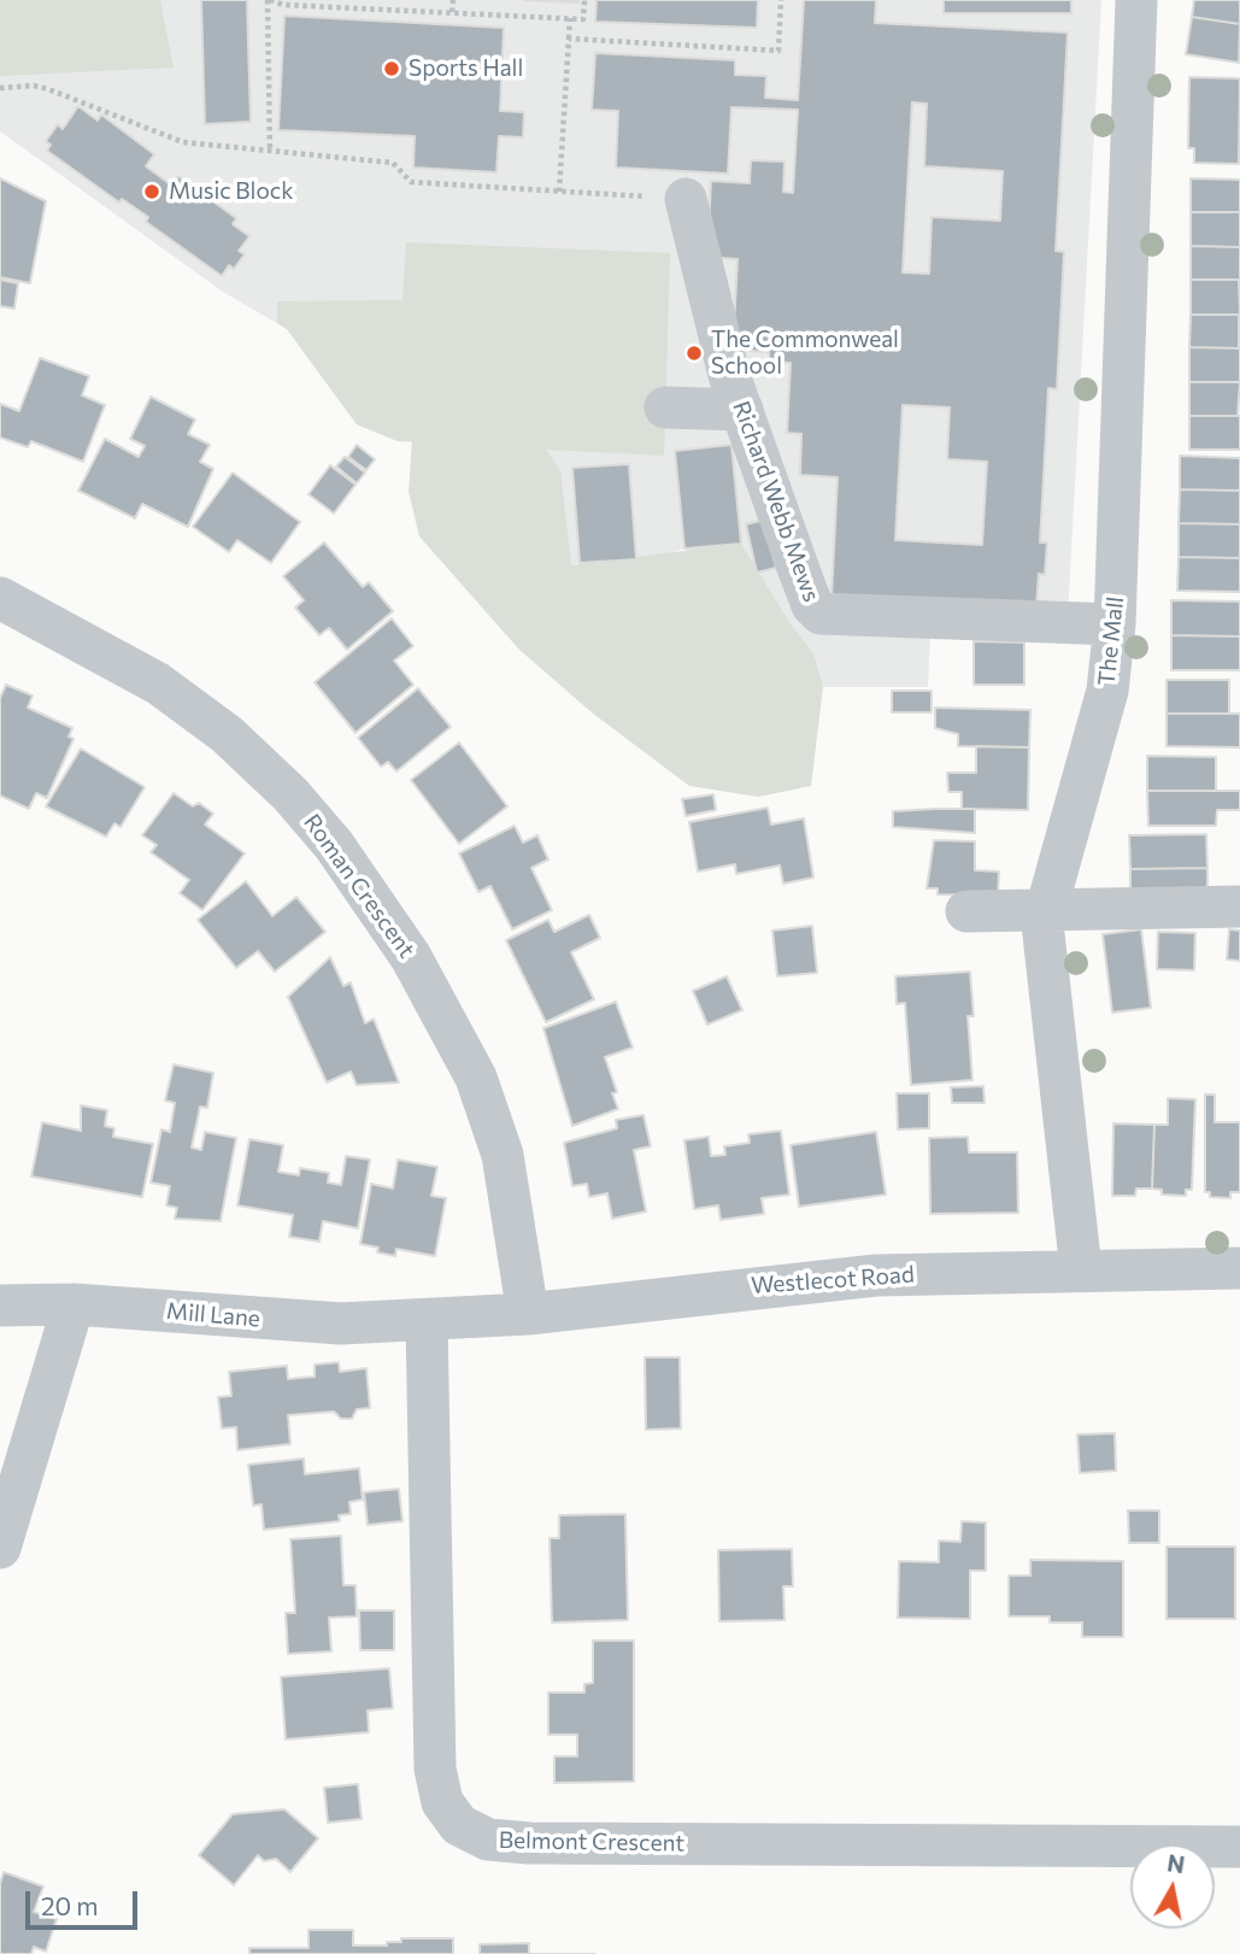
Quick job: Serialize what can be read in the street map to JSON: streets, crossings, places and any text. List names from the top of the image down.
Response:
{
  "streets": {
    "street": [
      "Richard Webb Mews",
      "The Mall",
      "Roman Crescent",
      "Westlecot Road",
      "Mill Lane",
      "Belmont Crescent"
    ]
  },
  "crossings": [
    ["Richard Webb Mews", "The Mall"],
    ["The Mall", "Westlecot Road"],
    ["Roman Crescent", "Westlecot Road"],
    ["Westlecot Road", "Mill Lane"],
    ["Westlecot Road", "Belmont Crescent"],
    ["Mill Lane", "Belmont Crescent"]
  ],
  "places": ["Sports Hall", "Music Block", "The Commonweal School"],
  "scale_bar": "20 m",
  "north": "top"
}
